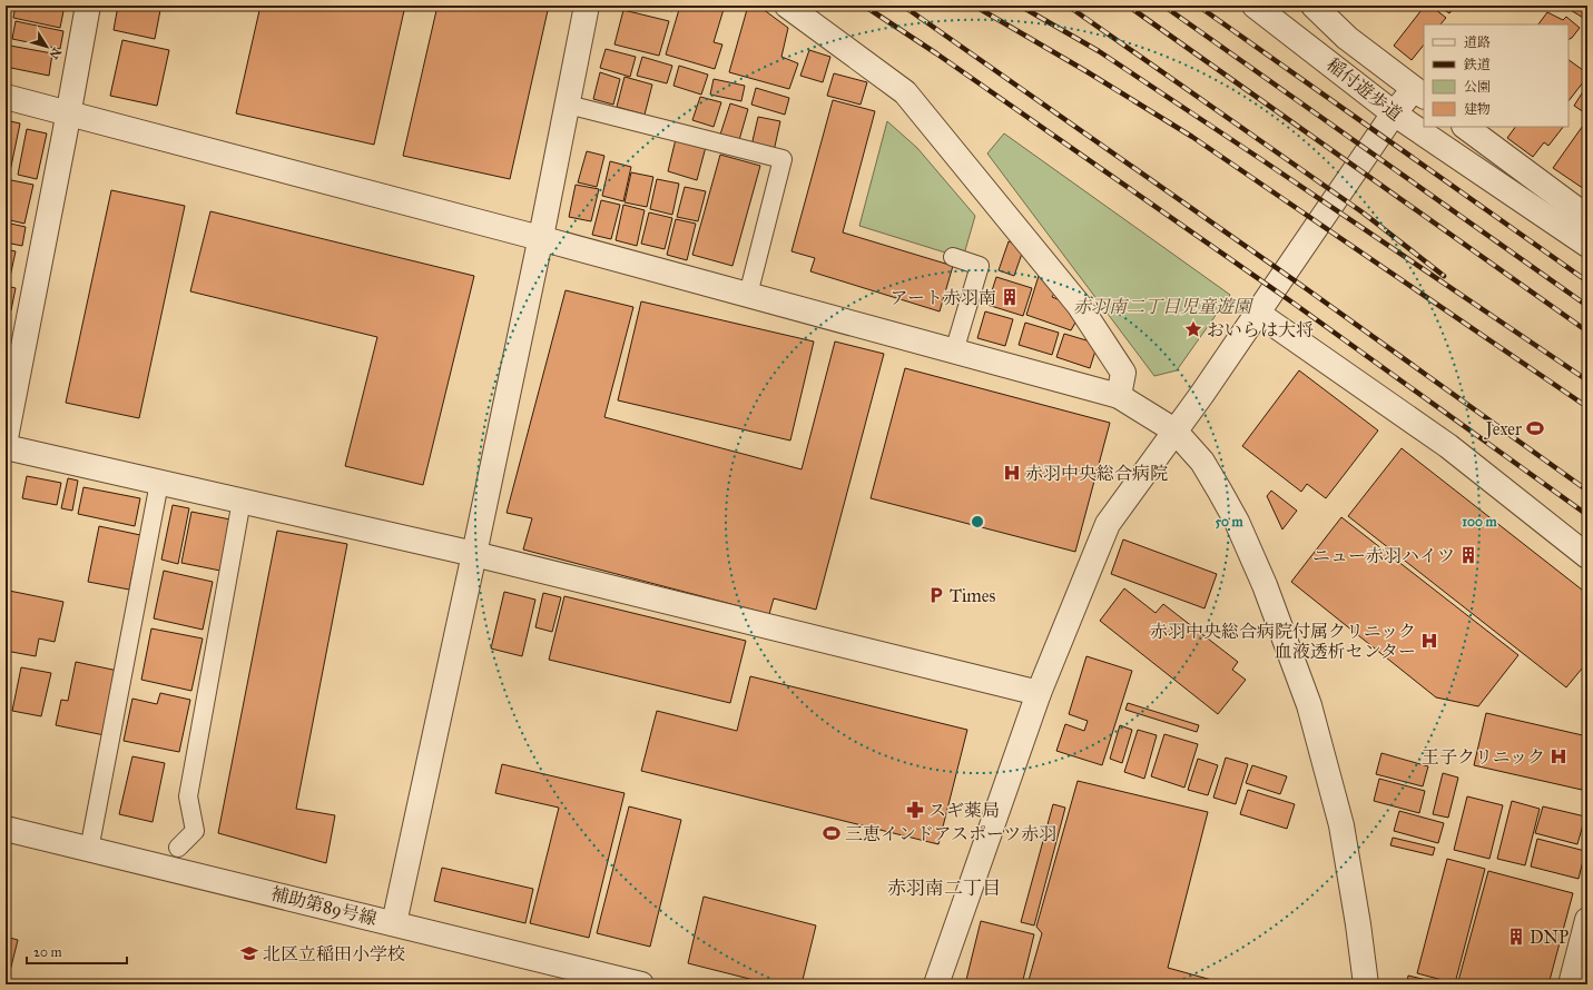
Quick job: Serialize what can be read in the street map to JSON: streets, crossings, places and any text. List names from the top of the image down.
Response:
{
  "streets": {
    "street": ["稲付遊歩道", "補助第89号線"]
  },
  "districts": ["赤羽南二丁目"],
  "parks": ["赤羽南二丁目児童遊園"],
  "places": {
    "building": ["アート赤羽南", "ニュー赤羽ハイツ", "DNP"],
    "place": ["おいらは大将"],
    "sports": ["Jexer", "三恵インドアスポーツ赤羽"],
    "hospital": ["赤羽中央総合病院", "赤羽中央総合病院付属クリニック 血液透析センター", "王子クリニック"],
    "parking": ["Times"],
    "pharmacy": ["スギ薬局"],
    "school or university": ["北区立稲田小学校"]
  },
  "legend": [
    "道路",
    "鉄道",
    "公園",
    "建物"
  ],
  "scale_bar": "20 m",
  "north": "bottom right",
  "rings": ["50 m", "100 m"]
}
